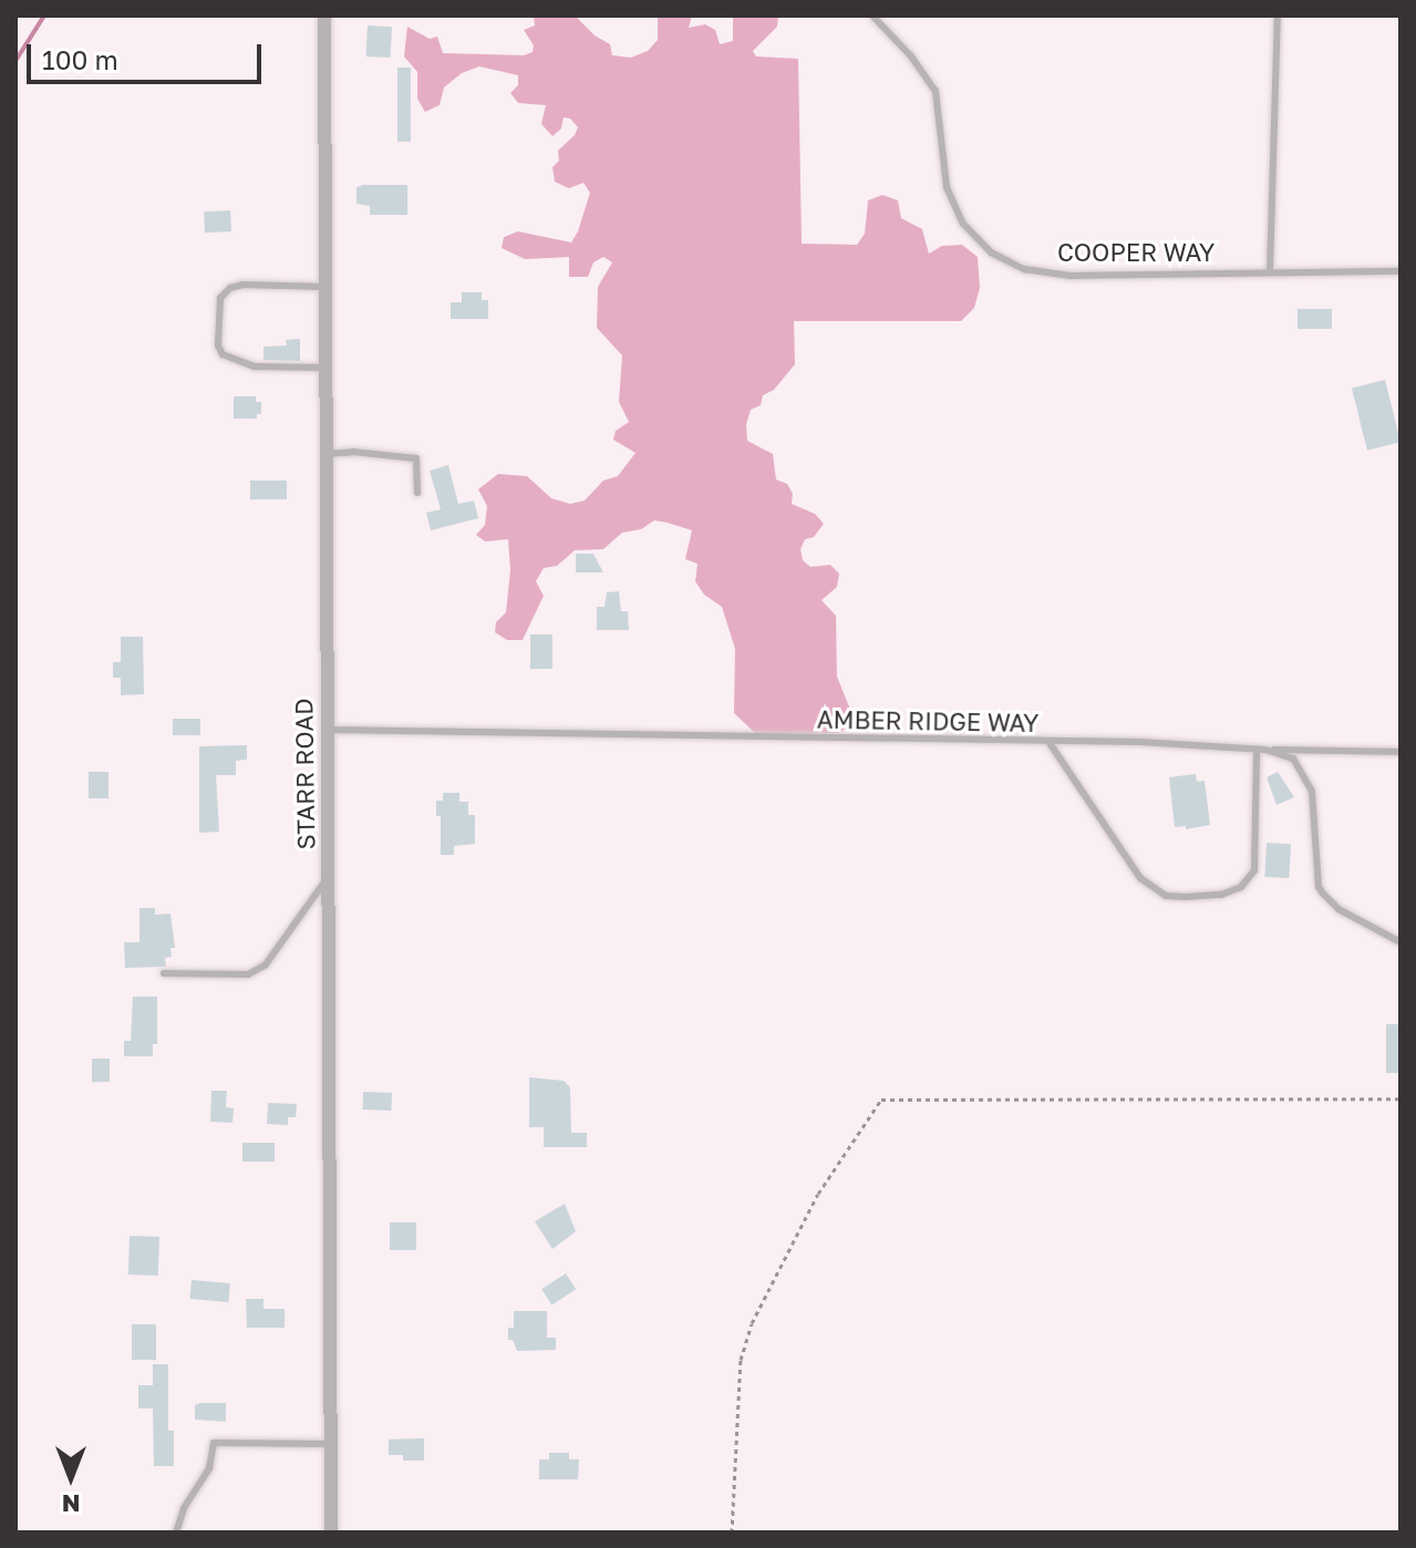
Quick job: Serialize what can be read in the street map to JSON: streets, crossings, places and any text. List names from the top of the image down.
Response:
{
  "streets": {
    "street": ["STARR ROAD"],
    "lane": ["COOPER WAY", "AMBER RIDGE WAY"]
  },
  "crossings": [
    ["AMBER RIDGE WAY", "STARR ROAD"]
  ],
  "scale_bar": "100 m",
  "north": "bottom"
}
